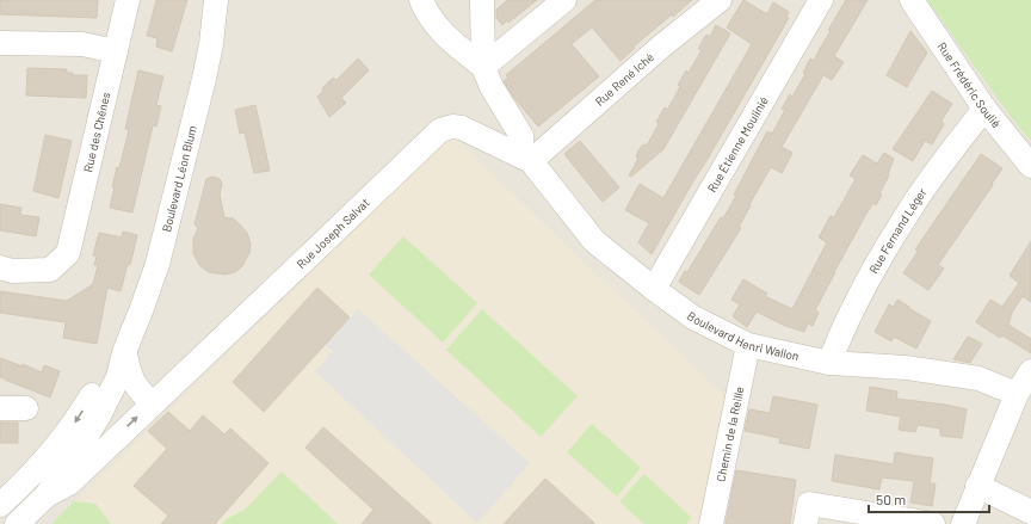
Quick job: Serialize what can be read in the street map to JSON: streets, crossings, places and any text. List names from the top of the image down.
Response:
{
  "streets": {
    "street": [
      "Rue René Iché",
      "Rue Frédéric Soulié",
      "Rue des Chênes",
      "Rue Étienne Moulinié",
      "Boulevard Léon Blum",
      "Rue Fernand Léger",
      "Rue Joseph Salvat",
      "Boulevard Henri Wallon",
      "Chemin de la Reille"
    ]
  },
  "crossings": [
    ["Rue René Iché", "Rue Joseph Salvat"],
    ["Rue René Iché", "Boulevard Henri Wallon"],
    ["Rue Frédéric Soulié", "Rue Fernand Léger"],
    ["Rue Étienne Moulinié", "Boulevard Henri Wallon"],
    ["Boulevard Léon Blum", "Rue Joseph Salvat"],
    ["Rue Fernand Léger", "Boulevard Henri Wallon"],
    ["Rue Joseph Salvat", "Boulevard Henri Wallon"],
    ["Boulevard Henri Wallon", "Chemin de la Reille"]
  ],
  "scale_bar": "50 m"
}
